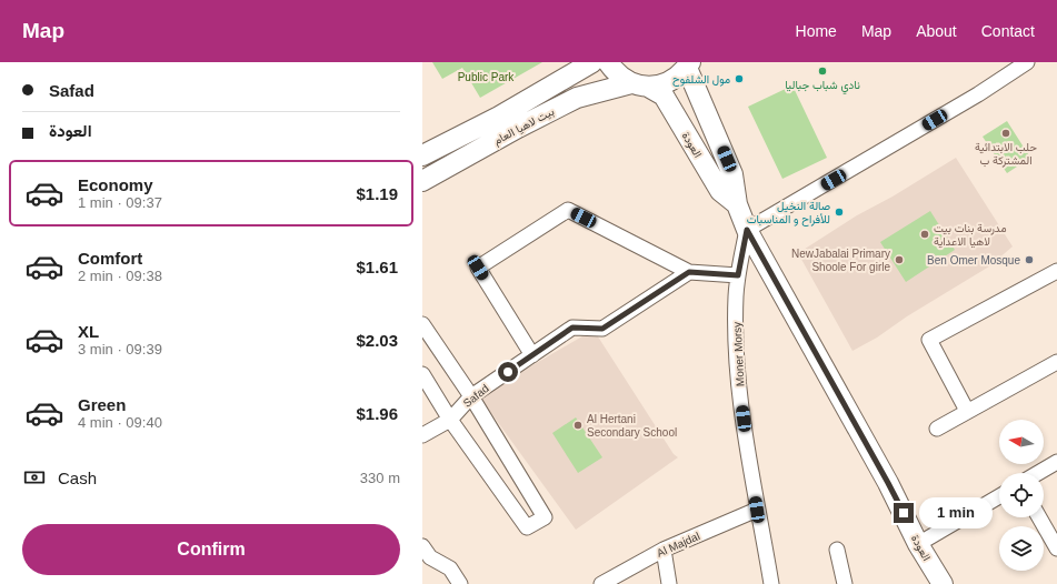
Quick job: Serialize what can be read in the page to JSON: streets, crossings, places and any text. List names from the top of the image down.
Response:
{
  "streets": {
    "main road": ["بيت لاهيا العام", "العودة"],
    "street": ["Moner Morsy", "Safad", "Al Majdal"]
  },
  "crossings": [
    ["بيت لاهيا العام", "العودة"],
    ["العودة", "Moner Morsy"],
    ["Moner Morsy", "Al Majdal"]
  ],
  "parks": ["Public Park"],
  "places": [
    "نادي شباب جباليا",
    "مول الشلفوح",
    "حلب الابتدائية المشتركة ب",
    "صالة النخيل للأفراح و المناسبات",
    "مدرسة بنات بيت لاهيا الاعداية",
    "NewJabalai Primary Shoole For girle",
    "Ben Omer Mosque",
    "Al Hertani Secondary School"
  ],
  "north": "left",
  "page": {
    "header": "Map",
    "nav": [
      "Home",
      "Map",
      "About",
      "Contact"
    ],
    "banner": ["Safad", "العودة"],
    "list": [
      {
        "name": "Economy",
        "note": "1 min · 09:37",
        "value": "$1.19"
      },
      {
        "name": "Comfort",
        "note": "2 min · 09:38",
        "value": "$1.61"
      },
      {
        "name": "XL",
        "note": "3 min · 09:39",
        "value": "$2.03"
      },
      {
        "name": "Green",
        "note": "4 min · 09:40",
        "value": "$1.96"
      }
    ],
    "pay": ["Cash", "330 m"],
    "bubble": "1 min",
    "buttons": "Confirm"
  }
}
